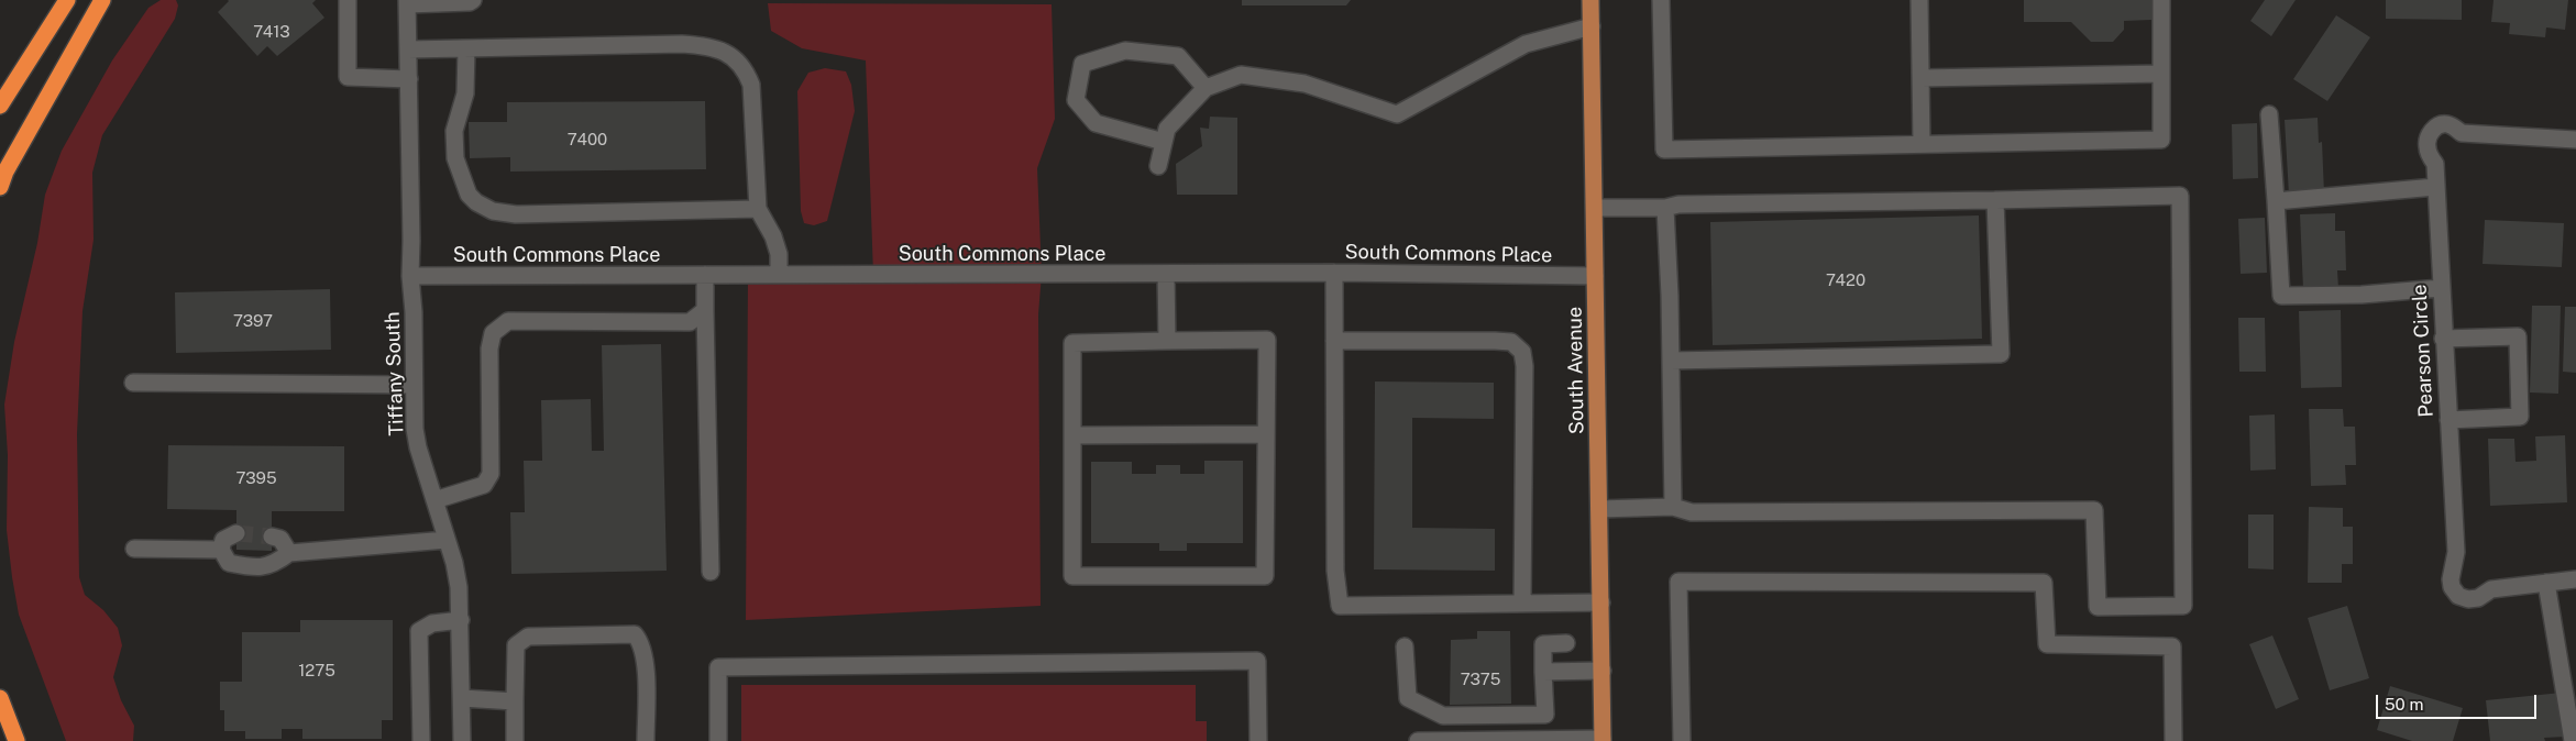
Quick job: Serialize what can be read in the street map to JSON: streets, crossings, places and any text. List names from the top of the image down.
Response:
{
  "streets": {
    "main road": ["South Avenue"],
    "street": ["South Commons Place", "Pearson Circle", "Tiffany South"]
  },
  "crossings": [
    ["South Commons Place", "South Avenue"],
    ["South Commons Place", "Tiffany South"]
  ],
  "house_numbers": [
    "7413",
    "7400",
    "7420",
    "7397",
    "7395",
    "1275",
    "7375"
  ],
  "scale_bar": "50 m"
}
